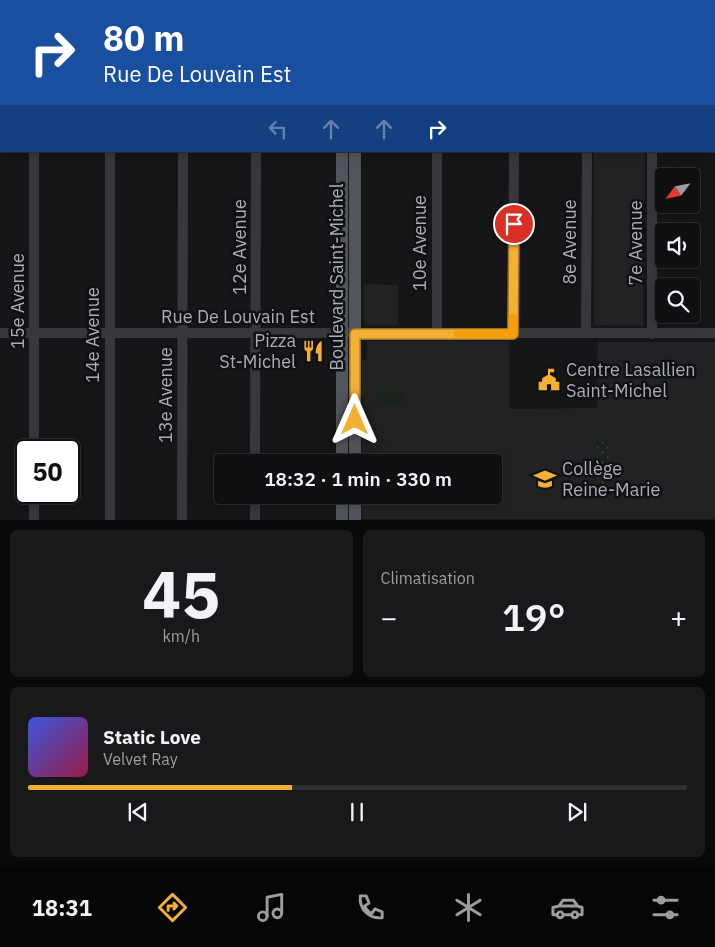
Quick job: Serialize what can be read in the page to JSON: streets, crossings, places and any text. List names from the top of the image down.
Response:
{
  "streets": {
    "main road": ["Boulevard Saint-Michel"],
    "street": [
      "8e Avenue",
      "10e Avenue",
      "7e Avenue",
      "12e Avenue",
      "15e Avenue",
      "Rue De Louvain Est",
      "14e Avenue",
      "13e Avenue"
    ]
  },
  "crossings": [
    ["8e Avenue", "Rue De Louvain Est"],
    ["10e Avenue", "Rue De Louvain Est"],
    ["7e Avenue", "Rue De Louvain Est"],
    ["12e Avenue", "Rue De Louvain Est"],
    ["Boulevard Saint-Michel", "Rue De Louvain Est"],
    ["15e Avenue", "Rue De Louvain Est"],
    ["Rue De Louvain Est", "14e Avenue"],
    ["Rue De Louvain Est", "13e Avenue"]
  ],
  "places": {
    "restaurant": ["Pizza St-Michel"],
    "public building": ["Centre Lasallien Saint-Michel"],
    "school or university": ["Collège Reine-Marie"]
  },
  "north": "bottom left",
  "page": {
    "turn": ["80 m", "Rue De Louvain Est"],
    "limit": "50",
    "trip": "18:32 · 1 min · 330 m",
    "tile": [
      ["45", "km/h"],
      "Climatisation"
    ],
    "heat": ["−", "19°", "+"],
    "song": ["Static Love", "Velvet Ray"],
    "tabs": "18:31"
  }
}
